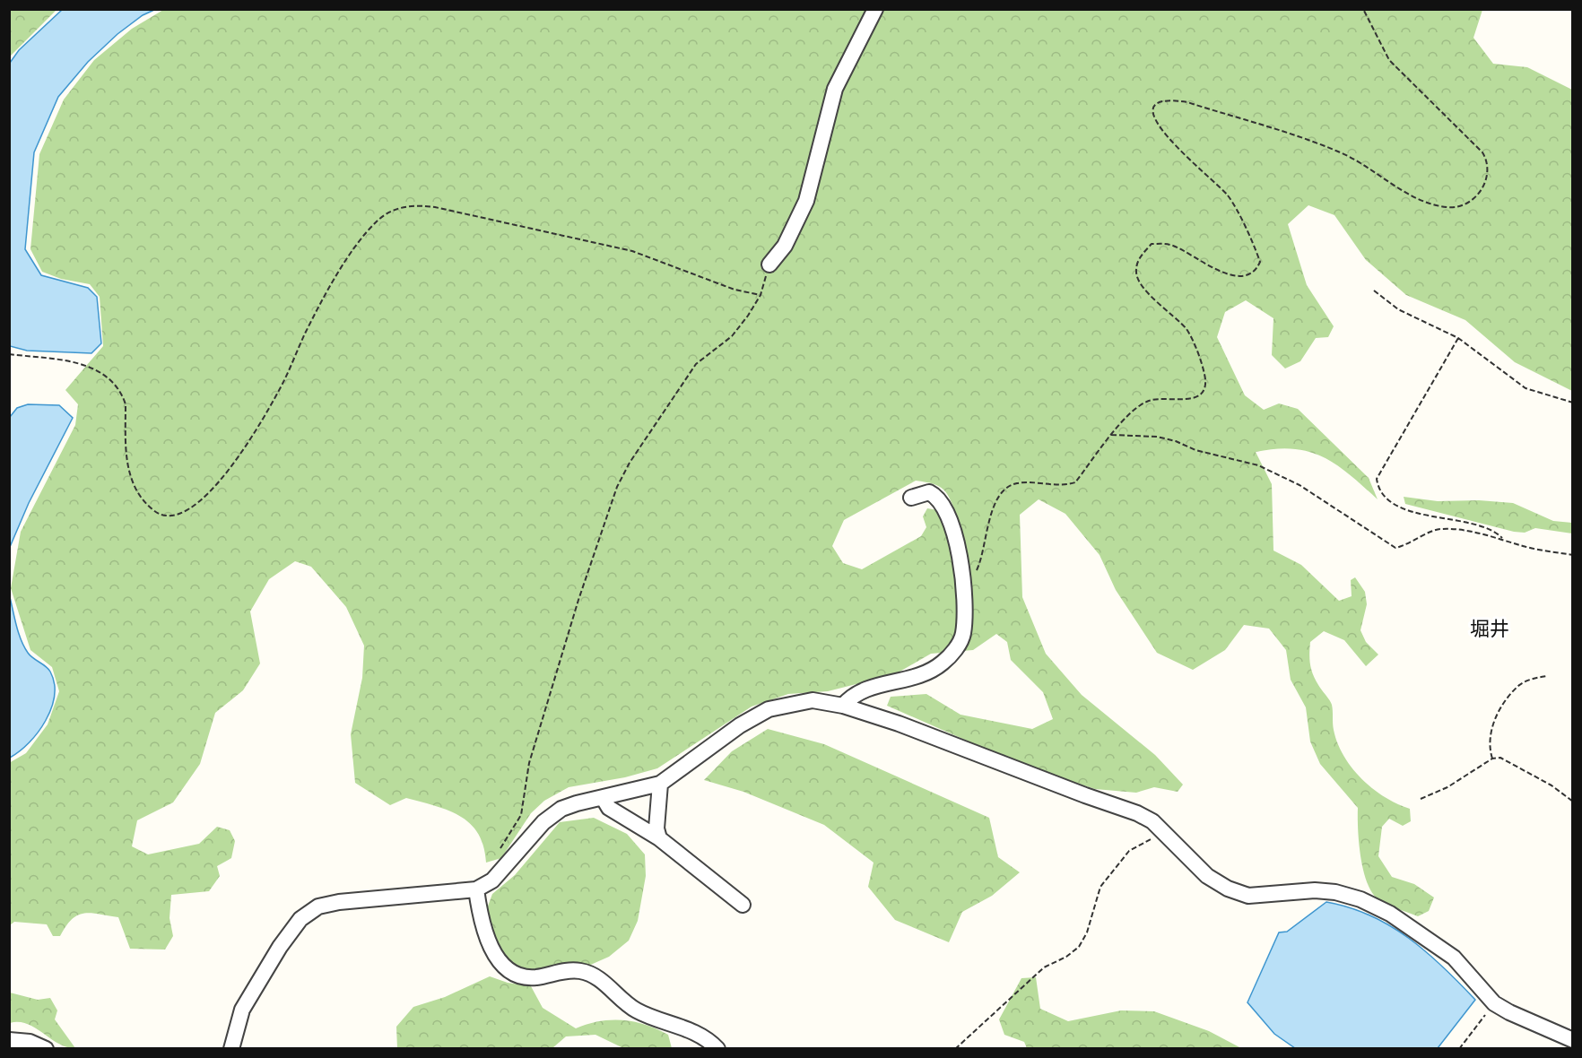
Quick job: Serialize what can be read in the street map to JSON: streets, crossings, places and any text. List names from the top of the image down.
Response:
{
  "districts": ["堀井"]
}
